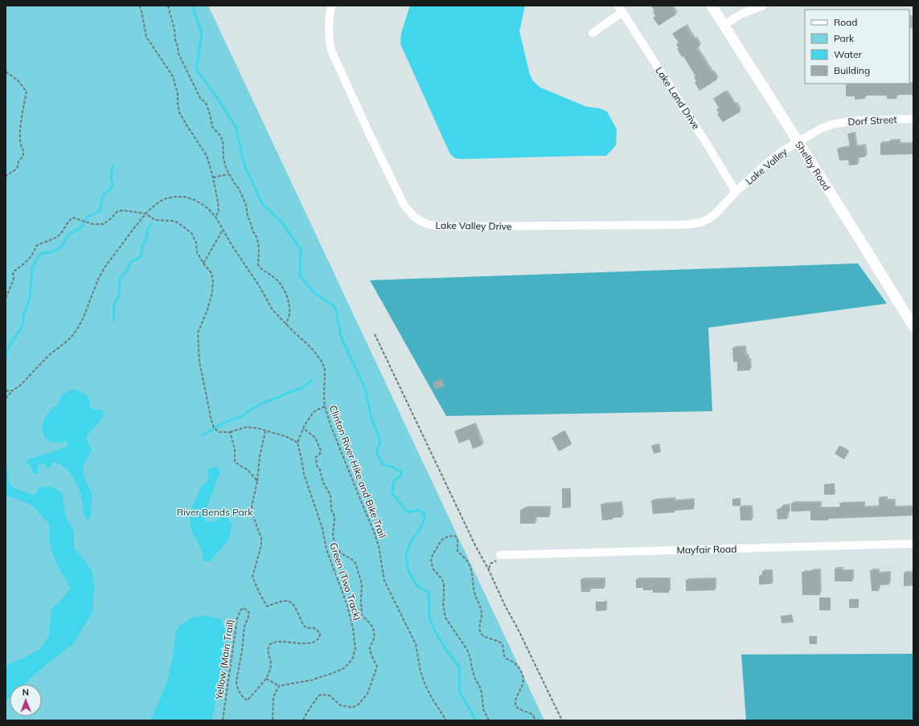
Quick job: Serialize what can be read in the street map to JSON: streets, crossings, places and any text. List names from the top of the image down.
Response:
{
  "streets": {
    "street": [
      "Lake Land Drive",
      "Dorf Street",
      "Lake Valley",
      "Shelby Road",
      "Lake Valley Drive",
      "Mayfair Road"
    ],
    "path": ["Clinton River Hike and Bike Trail", "Green (Two Track)", "Yellow (Main Trail)"]
  },
  "crossings": [
    ["Lake Land Drive", "Lake Valley"],
    ["Lake Land Drive", "Lake Valley Drive"],
    ["Dorf Street", "Lake Valley"],
    ["Dorf Street", "Shelby Road"],
    ["Lake Valley", "Shelby Road"],
    ["Lake Valley", "Lake Valley Drive"]
  ],
  "parks": ["River Bends Park"],
  "legend": [
    "Road",
    "Park",
    "Water",
    "Building"
  ],
  "north": "top"
}
